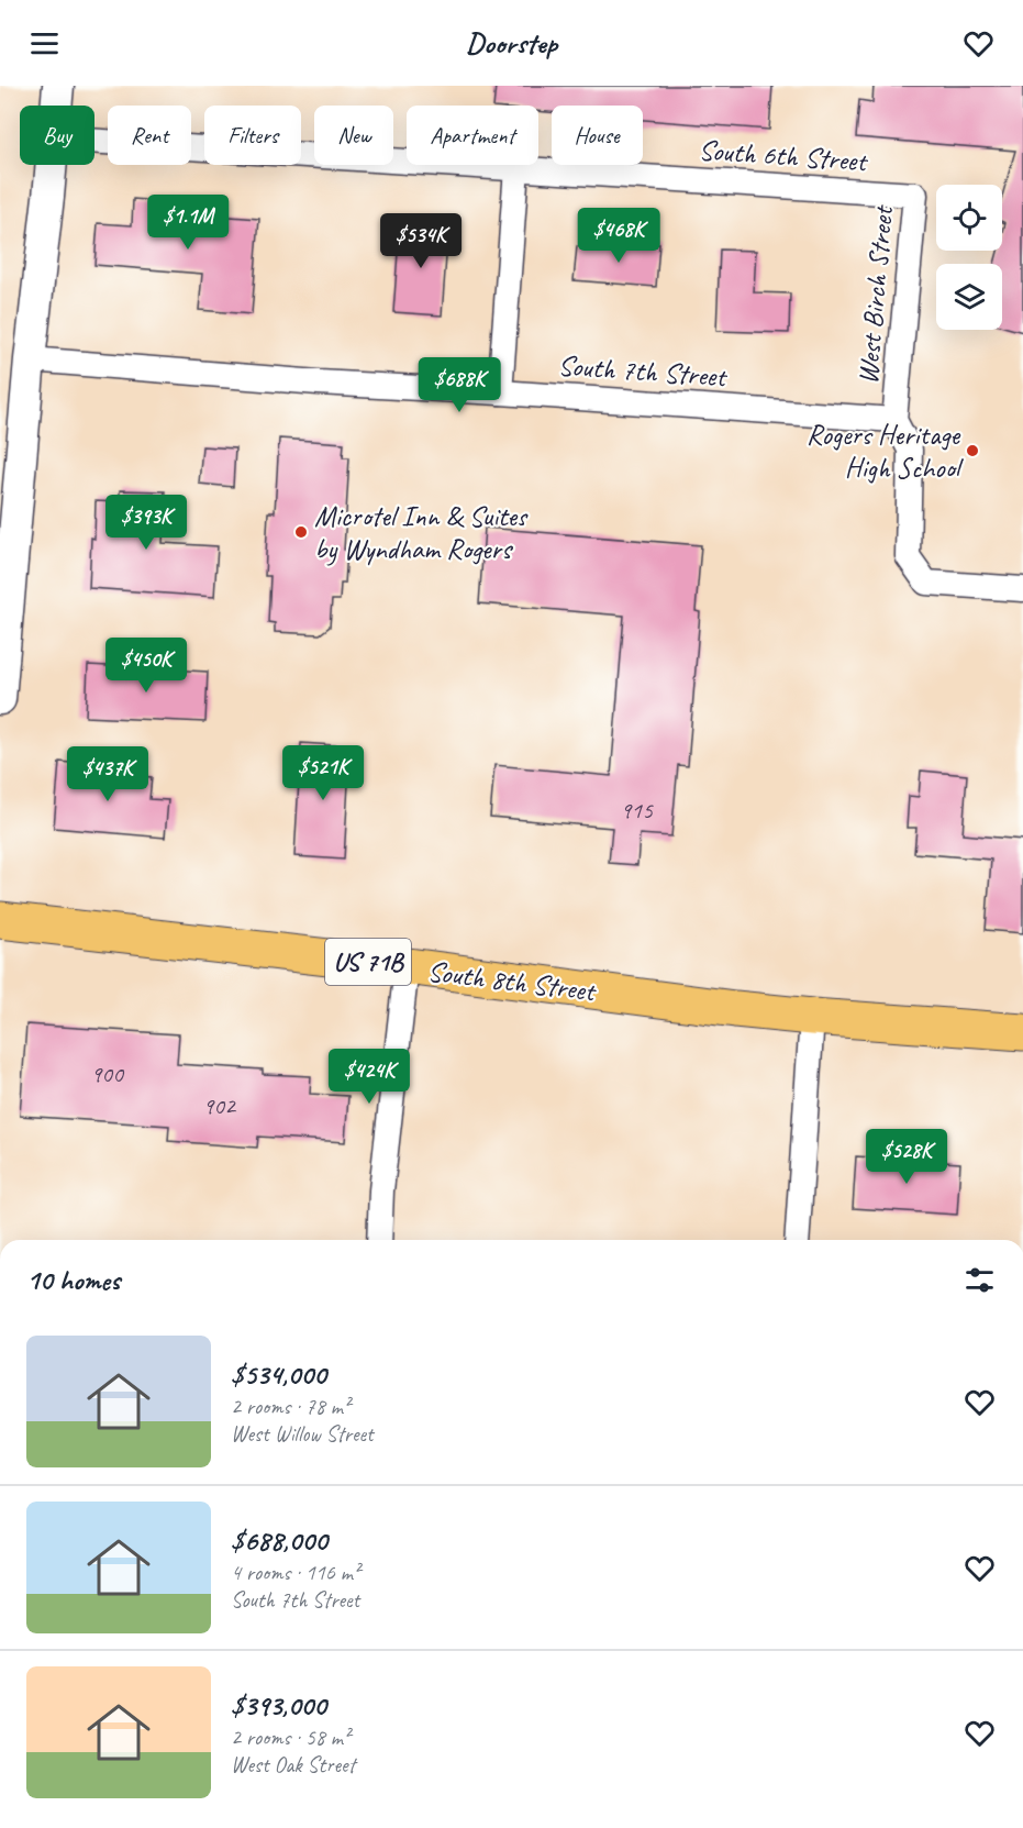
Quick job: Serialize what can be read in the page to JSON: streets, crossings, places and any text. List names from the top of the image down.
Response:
{
  "streets": {
    "main road": ["US 71B", "South 8th Street"],
    "street": ["South 6th Street", "West Birch Street", "South 7th Street"]
  },
  "crossings": [
    ["South 6th Street", "West Birch Street"],
    ["West Birch Street", "South 7th Street"]
  ],
  "places": ["Rogers Heritage High School", "Microtel Inn & Suites by Wyndham Rogers"],
  "house_numbers": ["915", "900", "902"],
  "page": {
    "header": "Doorstep",
    "chip": [
      "Buy",
      "Rent",
      "Filters",
      "New",
      "Apartment",
      "House"
    ],
    "price": [
      "$1.1M",
      "$468K",
      "$534K",
      "$688K",
      "$393K",
      "$450K",
      "$521K",
      "$437K",
      "$424K",
      "$528K"
    ],
    "heading": "10 homes",
    "list": [
      {
        "name": "$534,000",
        "note": "2 rooms · 78 m² · West Willow Street"
      },
      {
        "name": "$688,000",
        "note": "4 rooms · 116 m² · South 7th Street"
      },
      {
        "name": "$393,000",
        "note": "2 rooms · 58 m² · West Oak Street"
      }
    ]
  }
}
